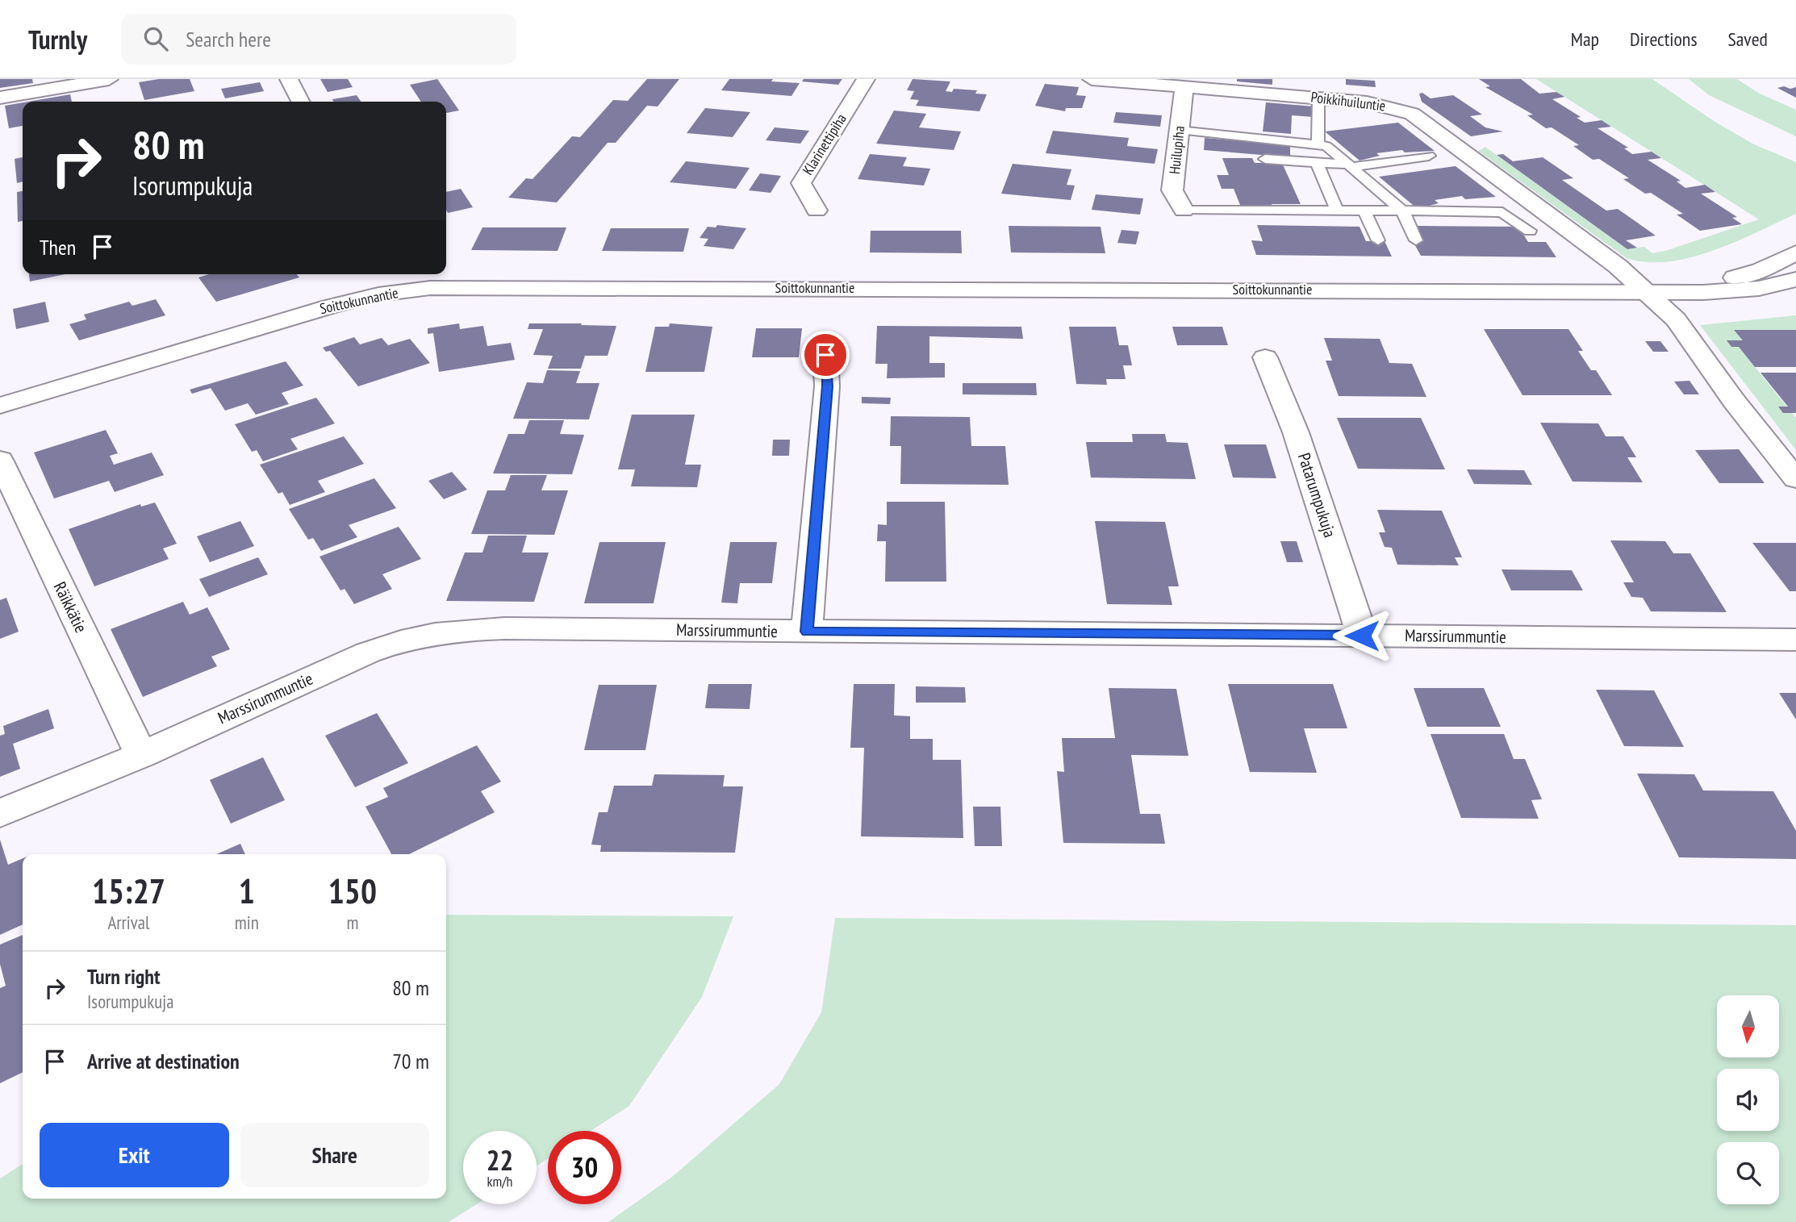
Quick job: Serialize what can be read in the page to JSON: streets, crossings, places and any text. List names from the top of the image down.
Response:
{
  "streets": {
    "street": [
      "Poikkihuiluntie",
      "Klarinettipiha",
      "Huilupiha",
      "Soittokunnantie",
      "Patarumpukuja",
      "Räikkätie",
      "Marssirummuntie"
    ]
  },
  "crossings": [
    ["Poikkihuiluntie", "Huilupiha"],
    ["Poikkihuiluntie", "Soittokunnantie"],
    ["Patarumpukuja", "Marssirummuntie"],
    ["Räikkätie", "Marssirummuntie"]
  ],
  "north": "bottom",
  "page": {
    "header": "Turnly",
    "search": "Search here",
    "nav": ["Map", "Directions", "Saved"],
    "turn": ["80 m", "Isorumpukuja"],
    "then": "Then",
    "eta": [
      "15:27",
      "Arrival",
      "1",
      "min",
      "150",
      "m"
    ],
    "list": [
      {
        "name": "Turn right",
        "note": "Isorumpukuja",
        "value": "80 m"
      },
      {
        "name": "Arrive at destination",
        "value": "70 m"
      }
    ],
    "buttons": ["Exit", "Share"],
    "speed": "22 km/h",
    "limit": "30"
  }
}
